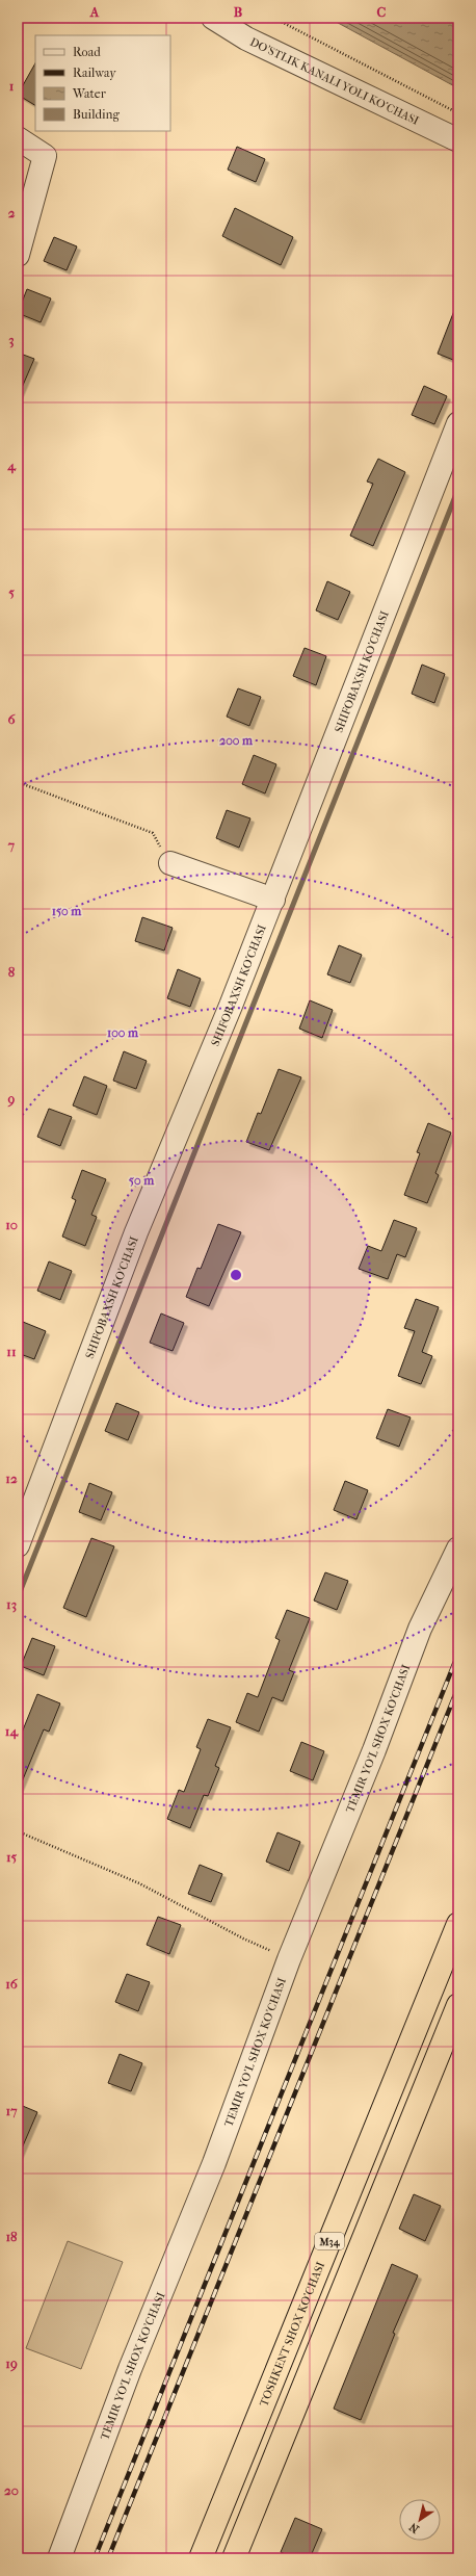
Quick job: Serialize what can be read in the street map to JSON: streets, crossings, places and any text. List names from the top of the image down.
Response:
{
  "streets": {
    "highway": ["M34", "TOSHKENT SHOX KO'CHASI"],
    "street": ["DO'STLIK KANALI YOLI KO'CHASI", "SHIFOBAXSH KO'CHASI", "TEMIR YO'L SHOX KO'CHASI"]
  },
  "legend": [
    "Road",
    "Railway",
    "Water",
    "Building"
  ],
  "north": "bottom left",
  "grid": {
    "columns": ["A", "B", "C"],
    "rows": [
      "1",
      "2",
      "3",
      "4",
      "5",
      "6",
      "7",
      "8",
      "9",
      "10",
      "11",
      "12",
      "13",
      "14",
      "15",
      "16",
      "17",
      "18",
      "19",
      "20"
    ]
  },
  "rings": [
    "200 m",
    "150 m",
    "100 m",
    "50 m"
  ]
}
